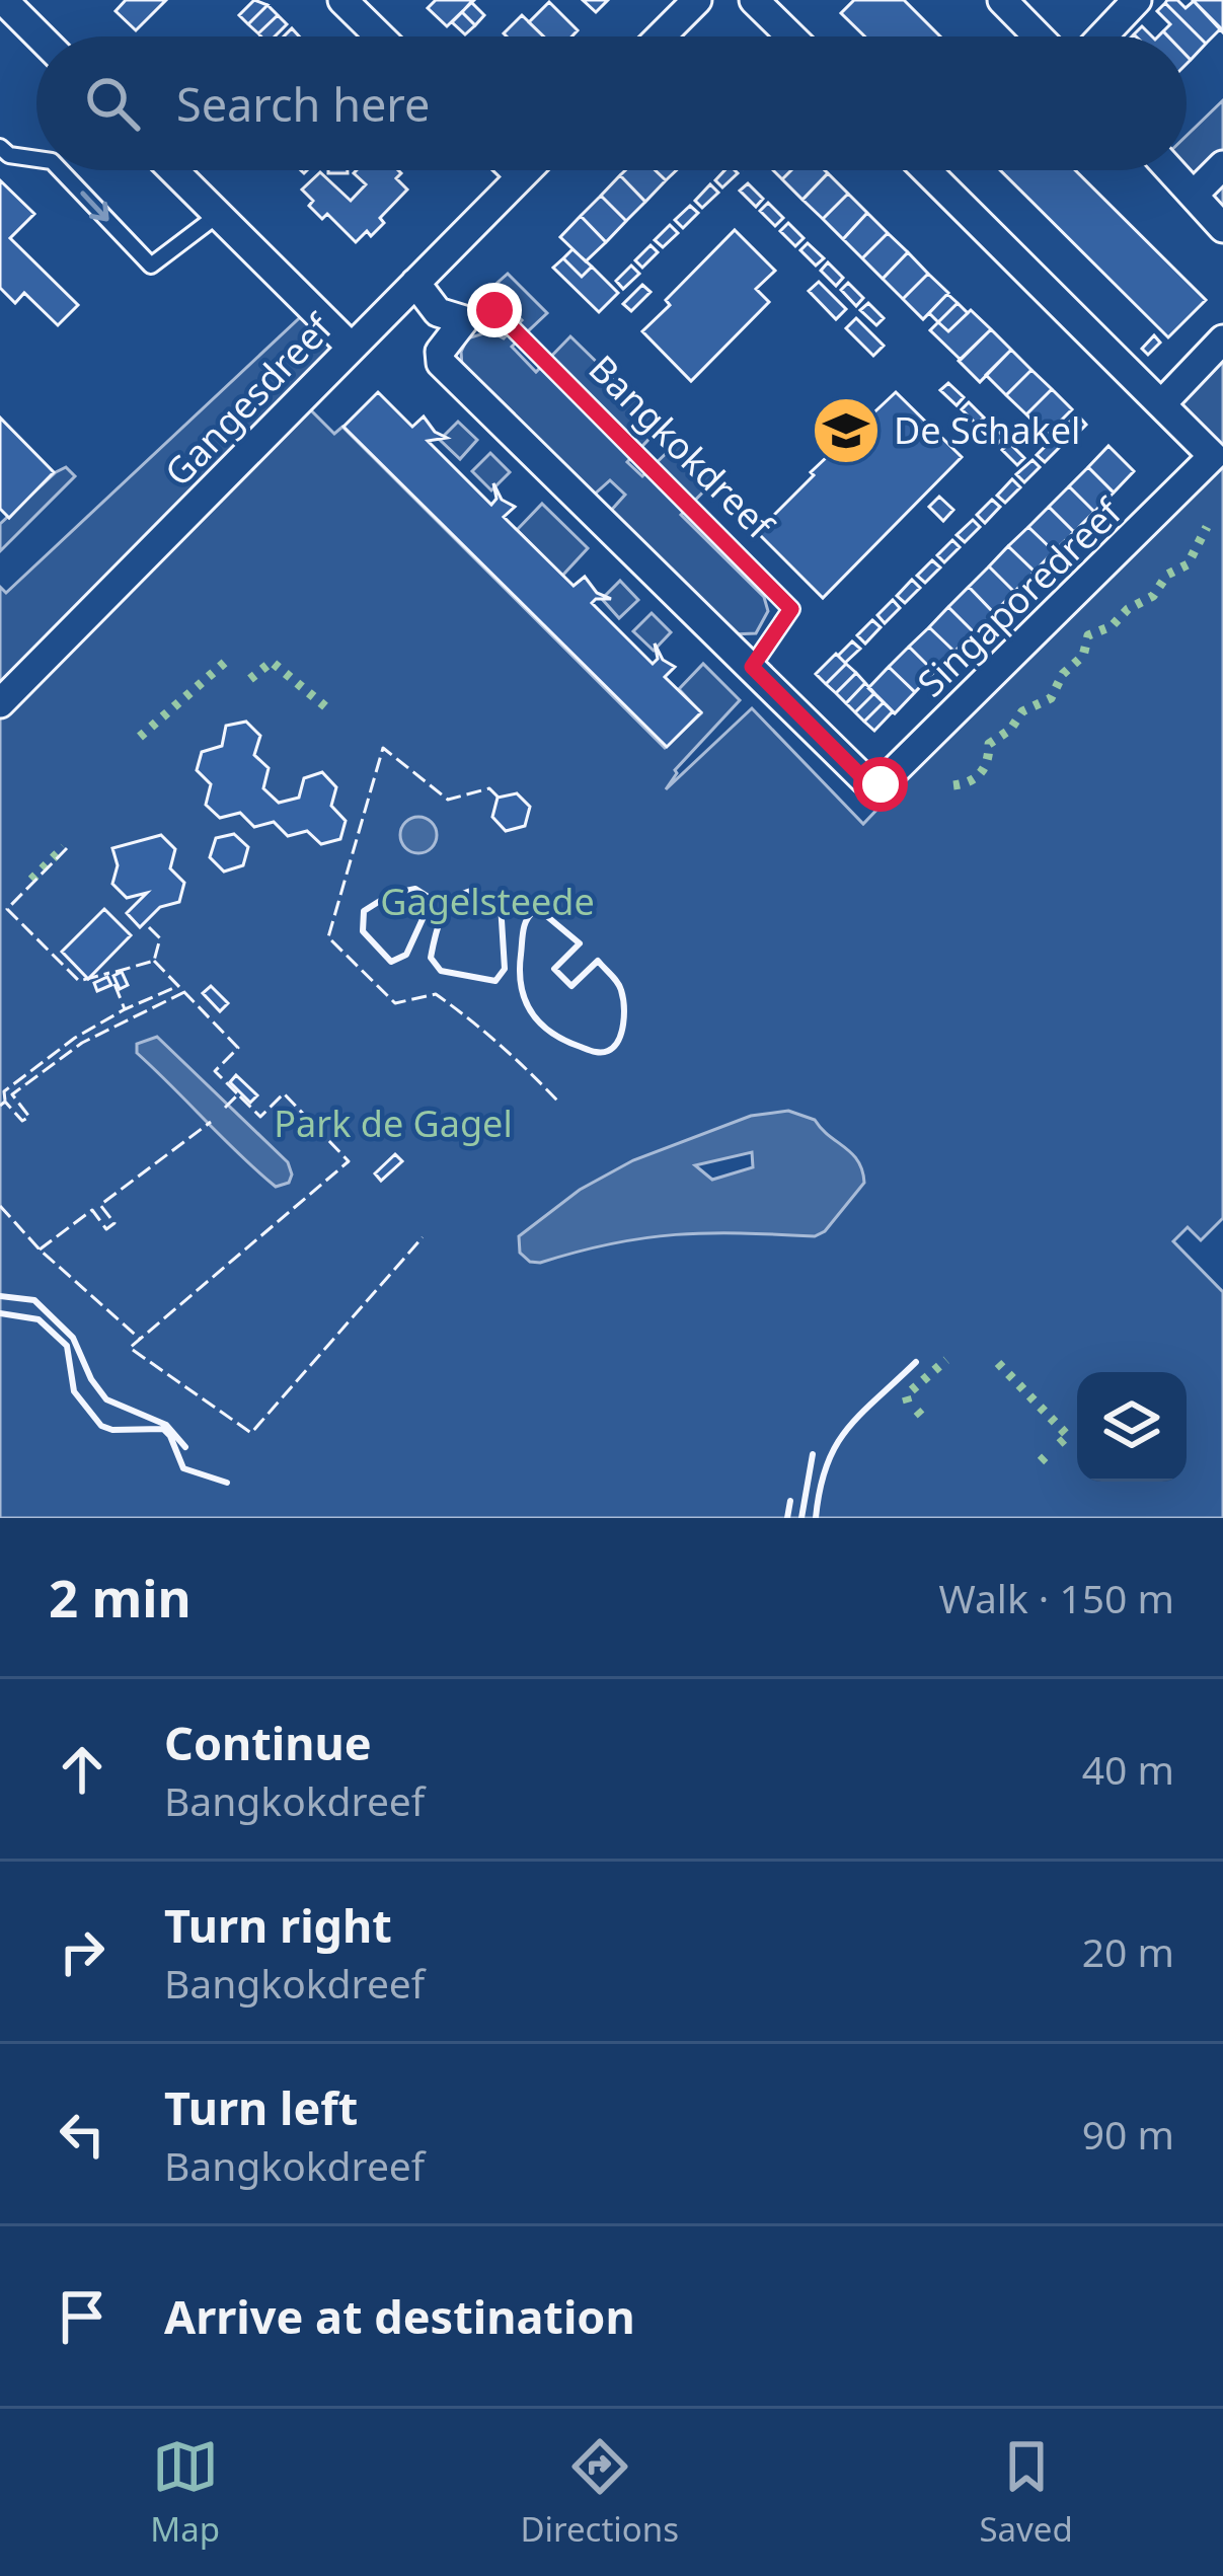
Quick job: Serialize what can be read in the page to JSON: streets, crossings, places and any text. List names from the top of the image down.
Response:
{
  "streets": {
    "street": ["Gangesdreef", "Bangkokdreef", "Singaporedreef"]
  },
  "crossings": [
    ["Gangesdreef", "Bangkokdreef"],
    ["Bangkokdreef", "Singaporedreef"]
  ],
  "parks": ["Gagelsteede", "Park de Gagel"],
  "places": {
    "school or university": ["De Schakel"]
  },
  "page": {
    "search": "Search here",
    "heading": ["2 min", "Walk · 150 m"],
    "list": [
      ["Continue", "Bangkokdreef", "40 m"],
      ["Turn right", "Bangkokdreef", "20 m"],
      ["Turn left", "Bangkokdreef", "90 m"],
      "Arrive at destination"
    ],
    "nav": ["Map", "Directions", "Saved"]
  }
}
